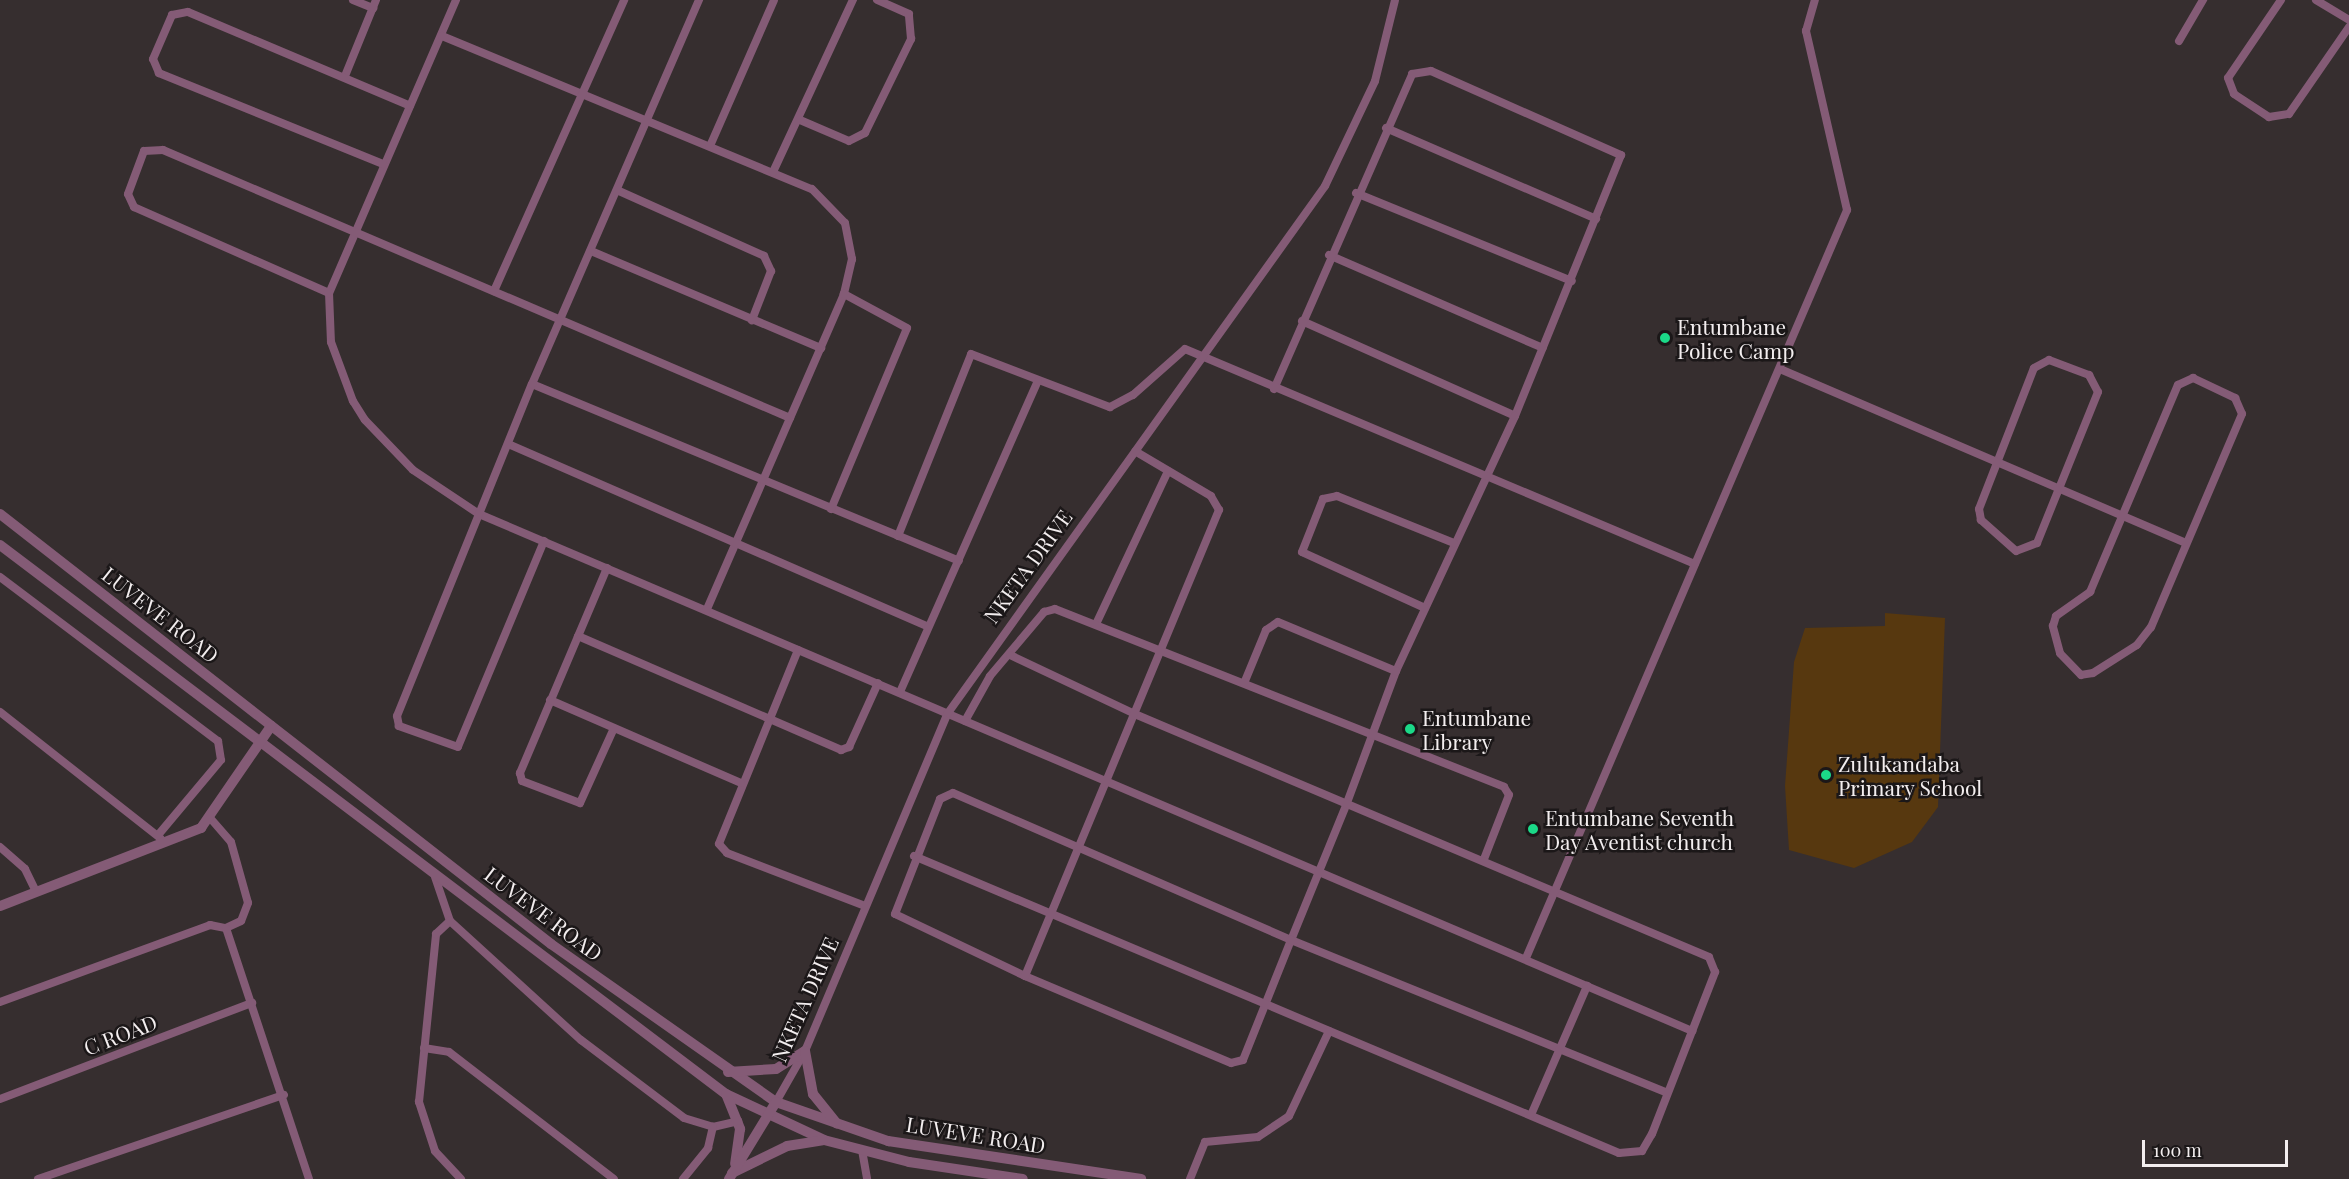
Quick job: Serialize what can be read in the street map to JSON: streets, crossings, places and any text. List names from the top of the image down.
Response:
{
  "streets": {
    "street": ["NKETA DRIVE", "LUVEVE ROAD", "C ROAD"]
  },
  "crossings": [
    ["NKETA DRIVE", "LUVEVE ROAD"]
  ],
  "places": [
    "Entumbane Police Camp",
    "Entumbane Library",
    "Zulukandaba Primary School",
    "Entumbane Seventh Day Aventist church"
  ],
  "scale_bar": "100 m"
}
